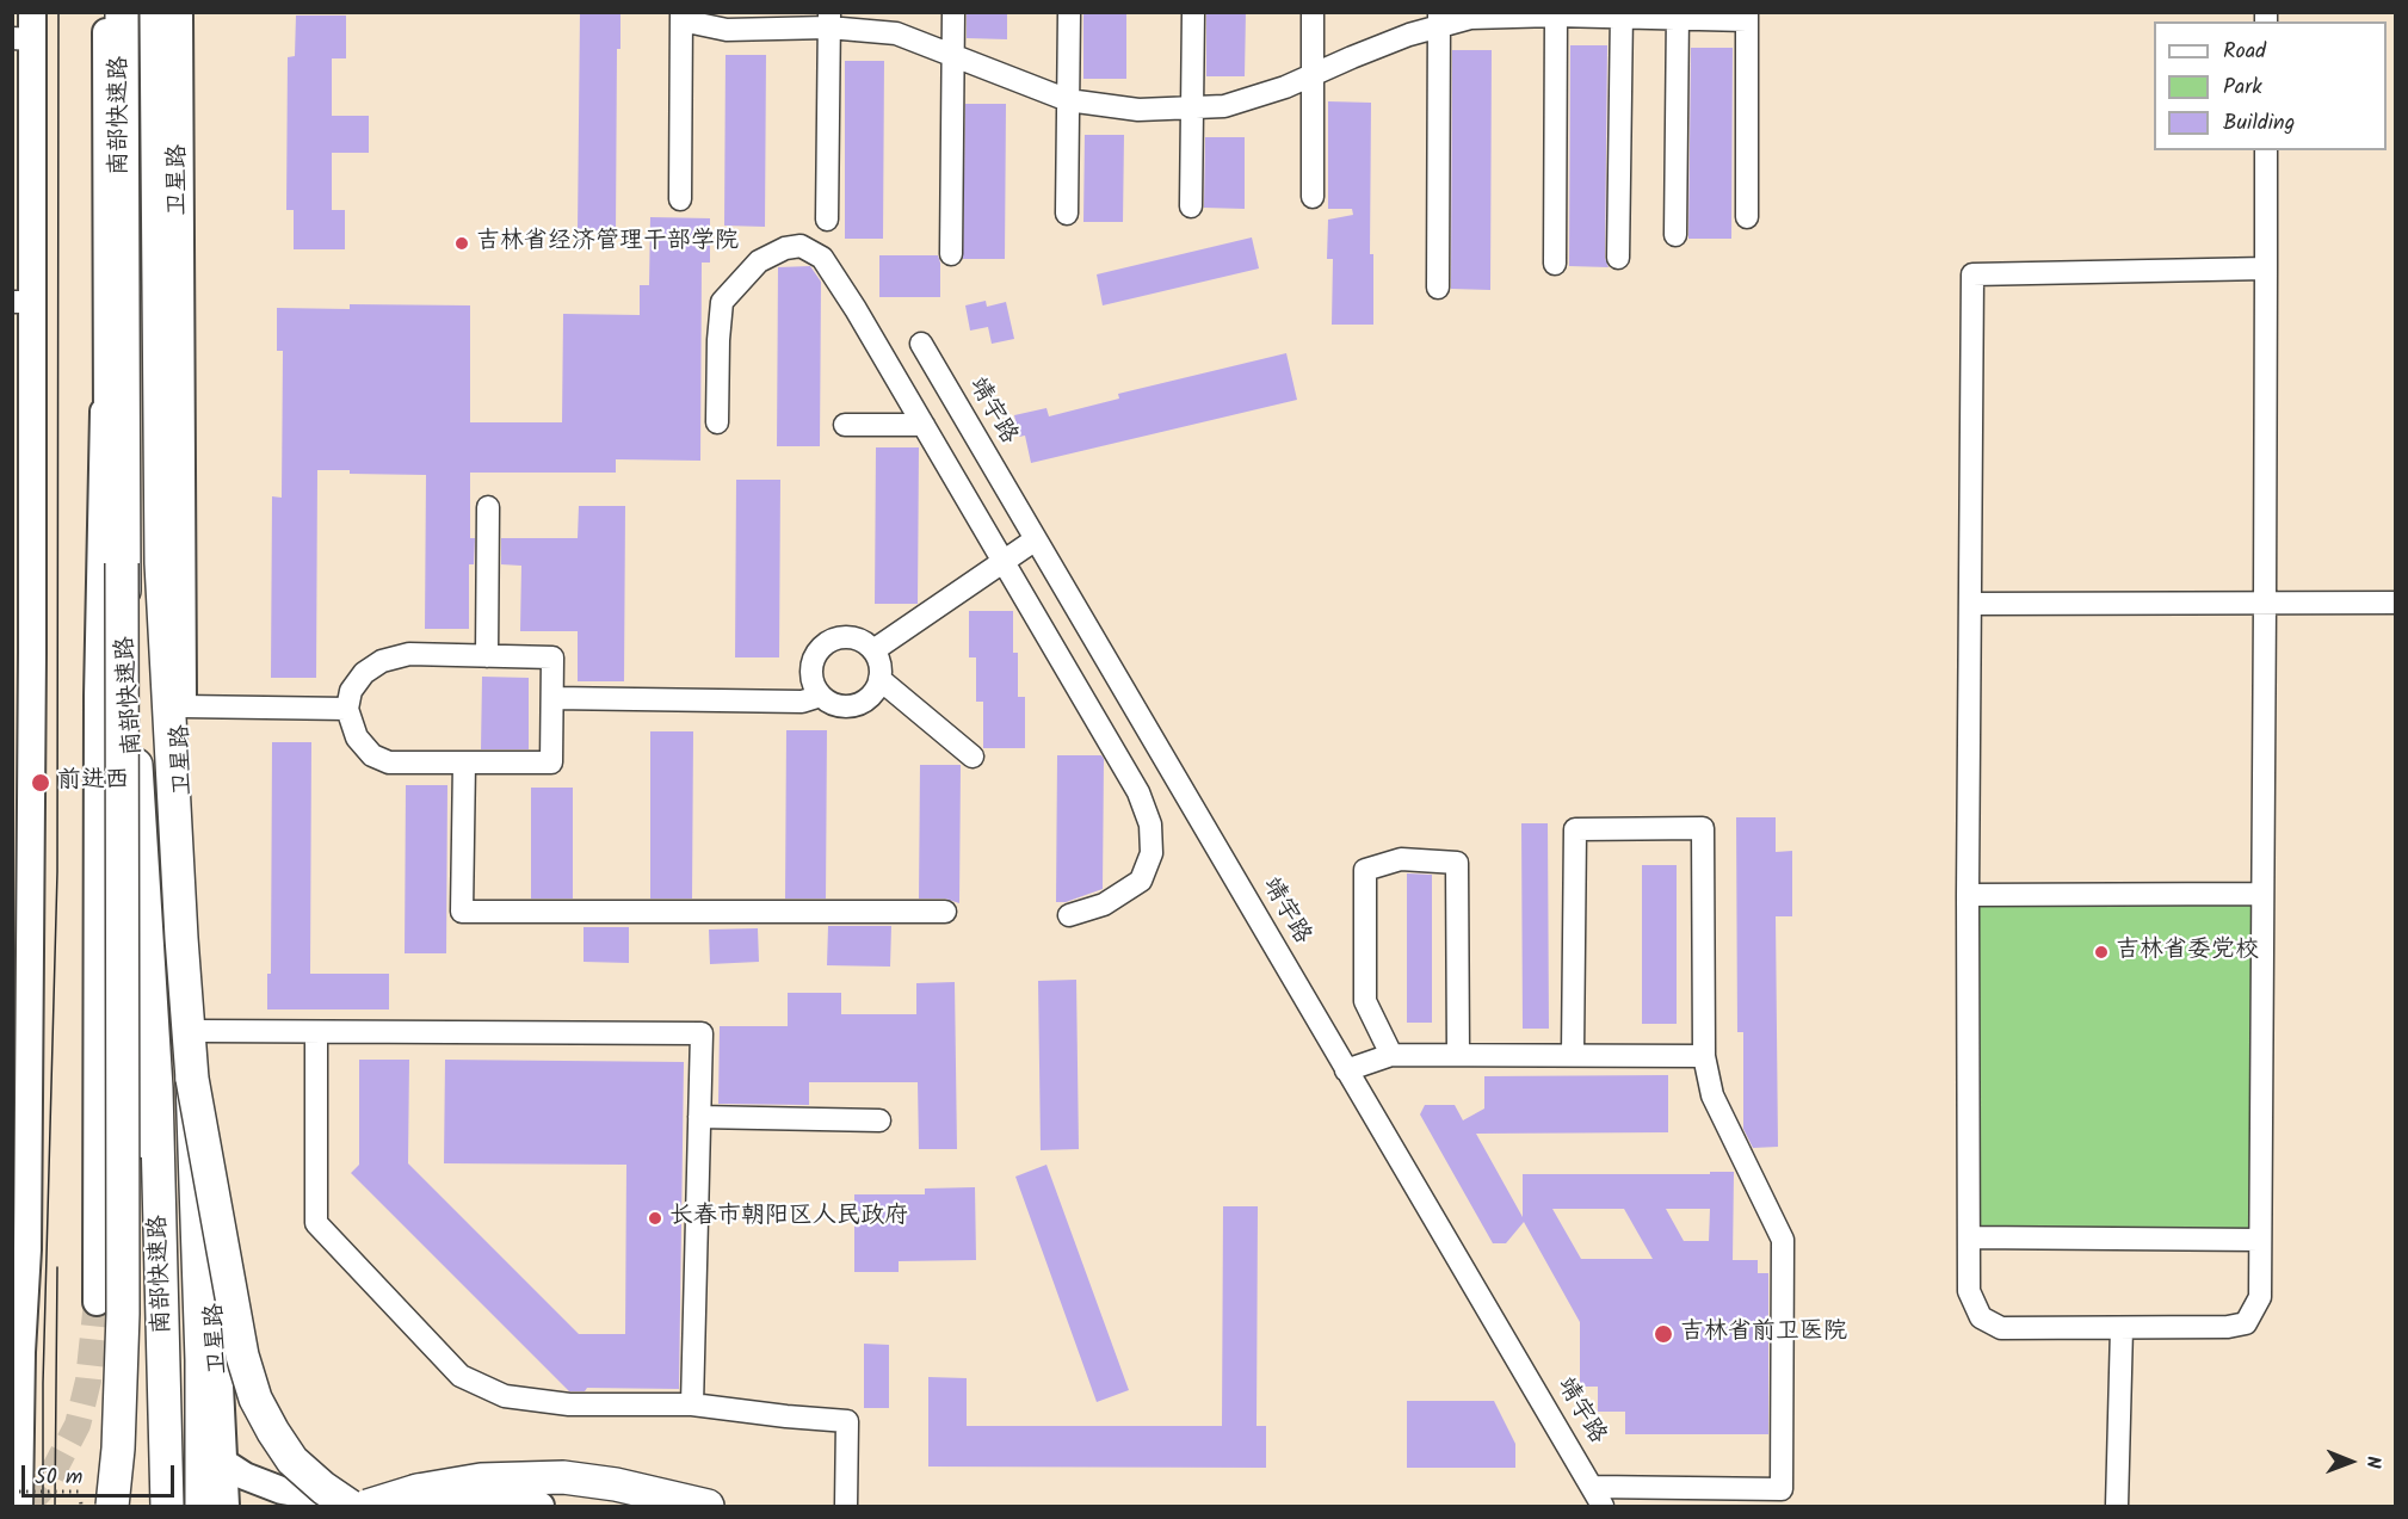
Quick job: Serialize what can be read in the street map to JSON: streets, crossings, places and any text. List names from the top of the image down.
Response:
{
  "streets": {
    "highway": ["南部快速路"],
    "main road": ["卫星路"],
    "street": ["靖宇路"]
  },
  "places": [
    "吉林省经济管理干部学院",
    "前进西",
    "吉林省委党校",
    "长春市朝阳区人民政府",
    "吉林省前卫医院"
  ],
  "legend": ["Road", "Park", "Building"],
  "scale_bar": "50 m",
  "north": "right"
}
